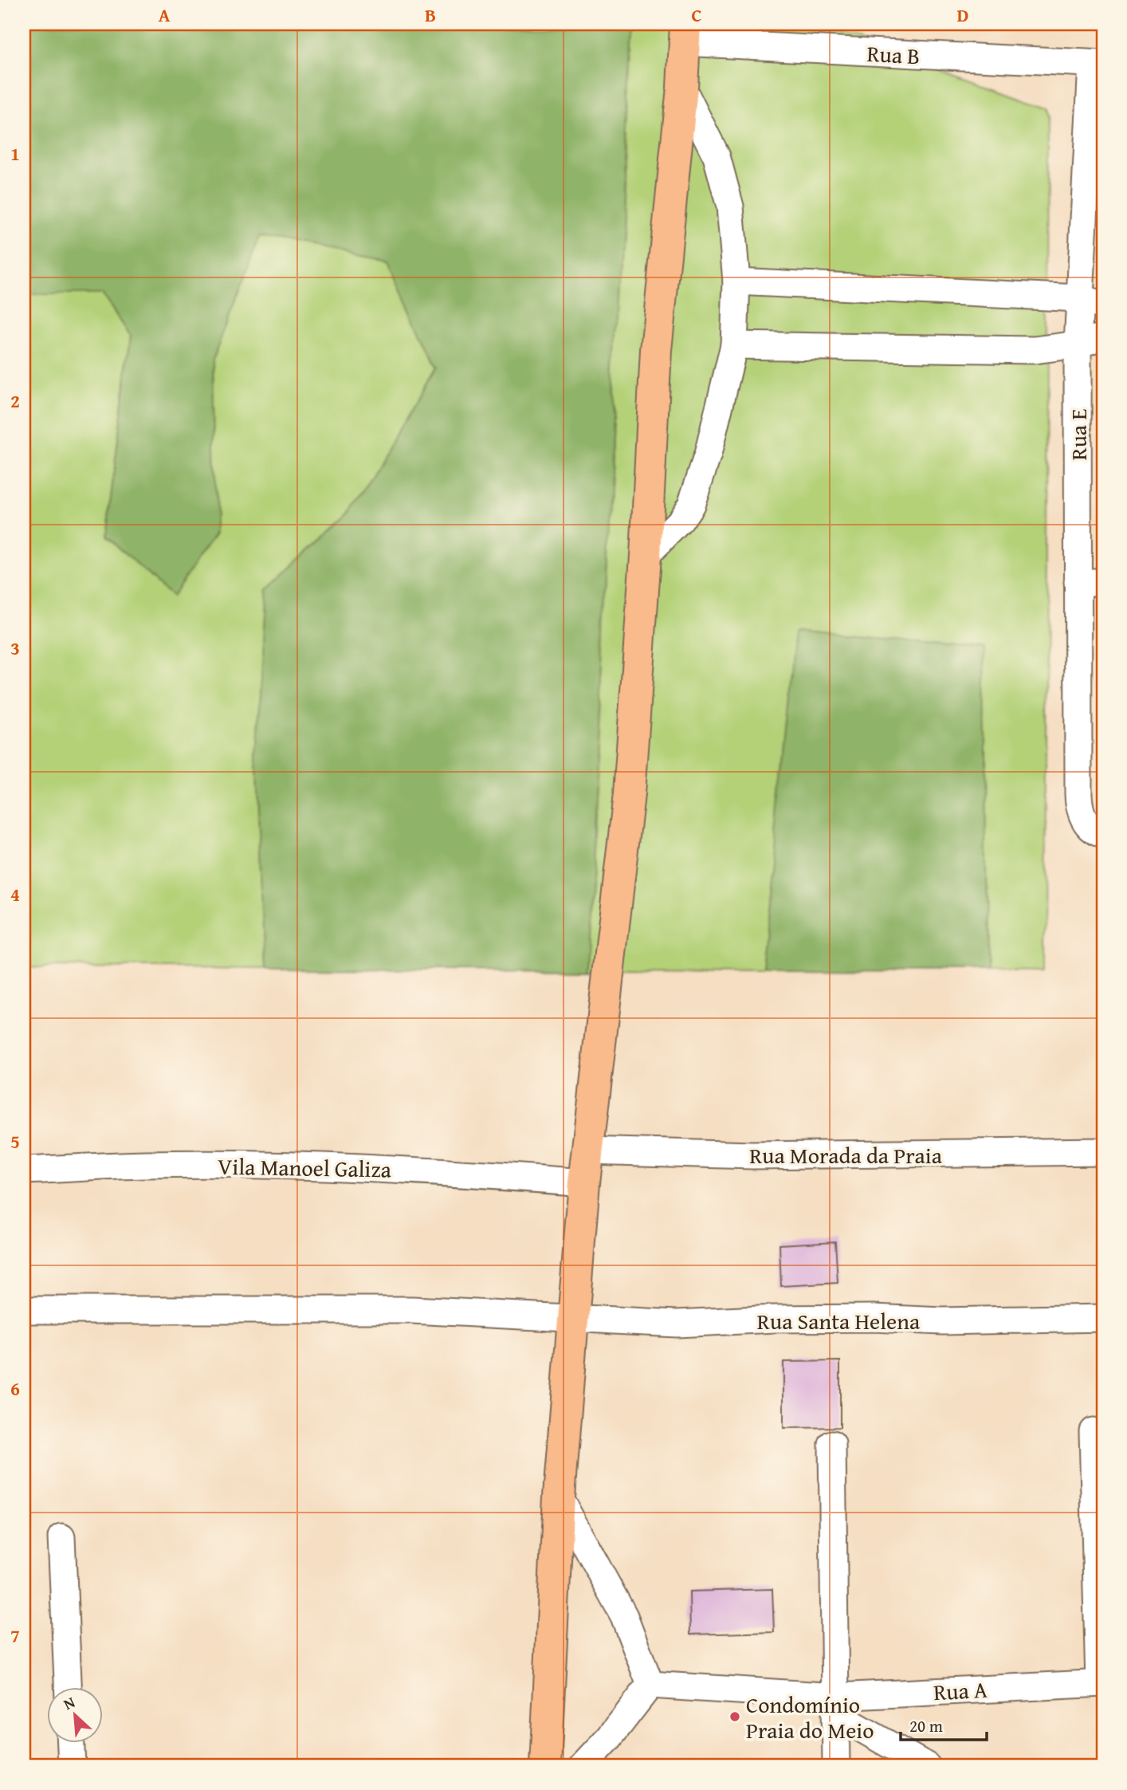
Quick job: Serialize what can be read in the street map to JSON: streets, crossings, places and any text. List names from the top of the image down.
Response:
{
  "streets": {
    "street": [
      "Rua B",
      "Rua E",
      "Rua Morada da Praia",
      "Vila Manoel Galiza",
      "Rua Santa Helena",
      "Rua A"
    ]
  },
  "crossings": [
    ["Rua B", "Rua E"]
  ],
  "places": ["Condomínio Praia do Meio"],
  "scale_bar": "20 m",
  "north": "top left",
  "grid": {
    "columns": [
      "A",
      "B",
      "C",
      "D"
    ],
    "rows": [
      "1",
      "2",
      "3",
      "4",
      "5",
      "6",
      "7"
    ]
  }
}
